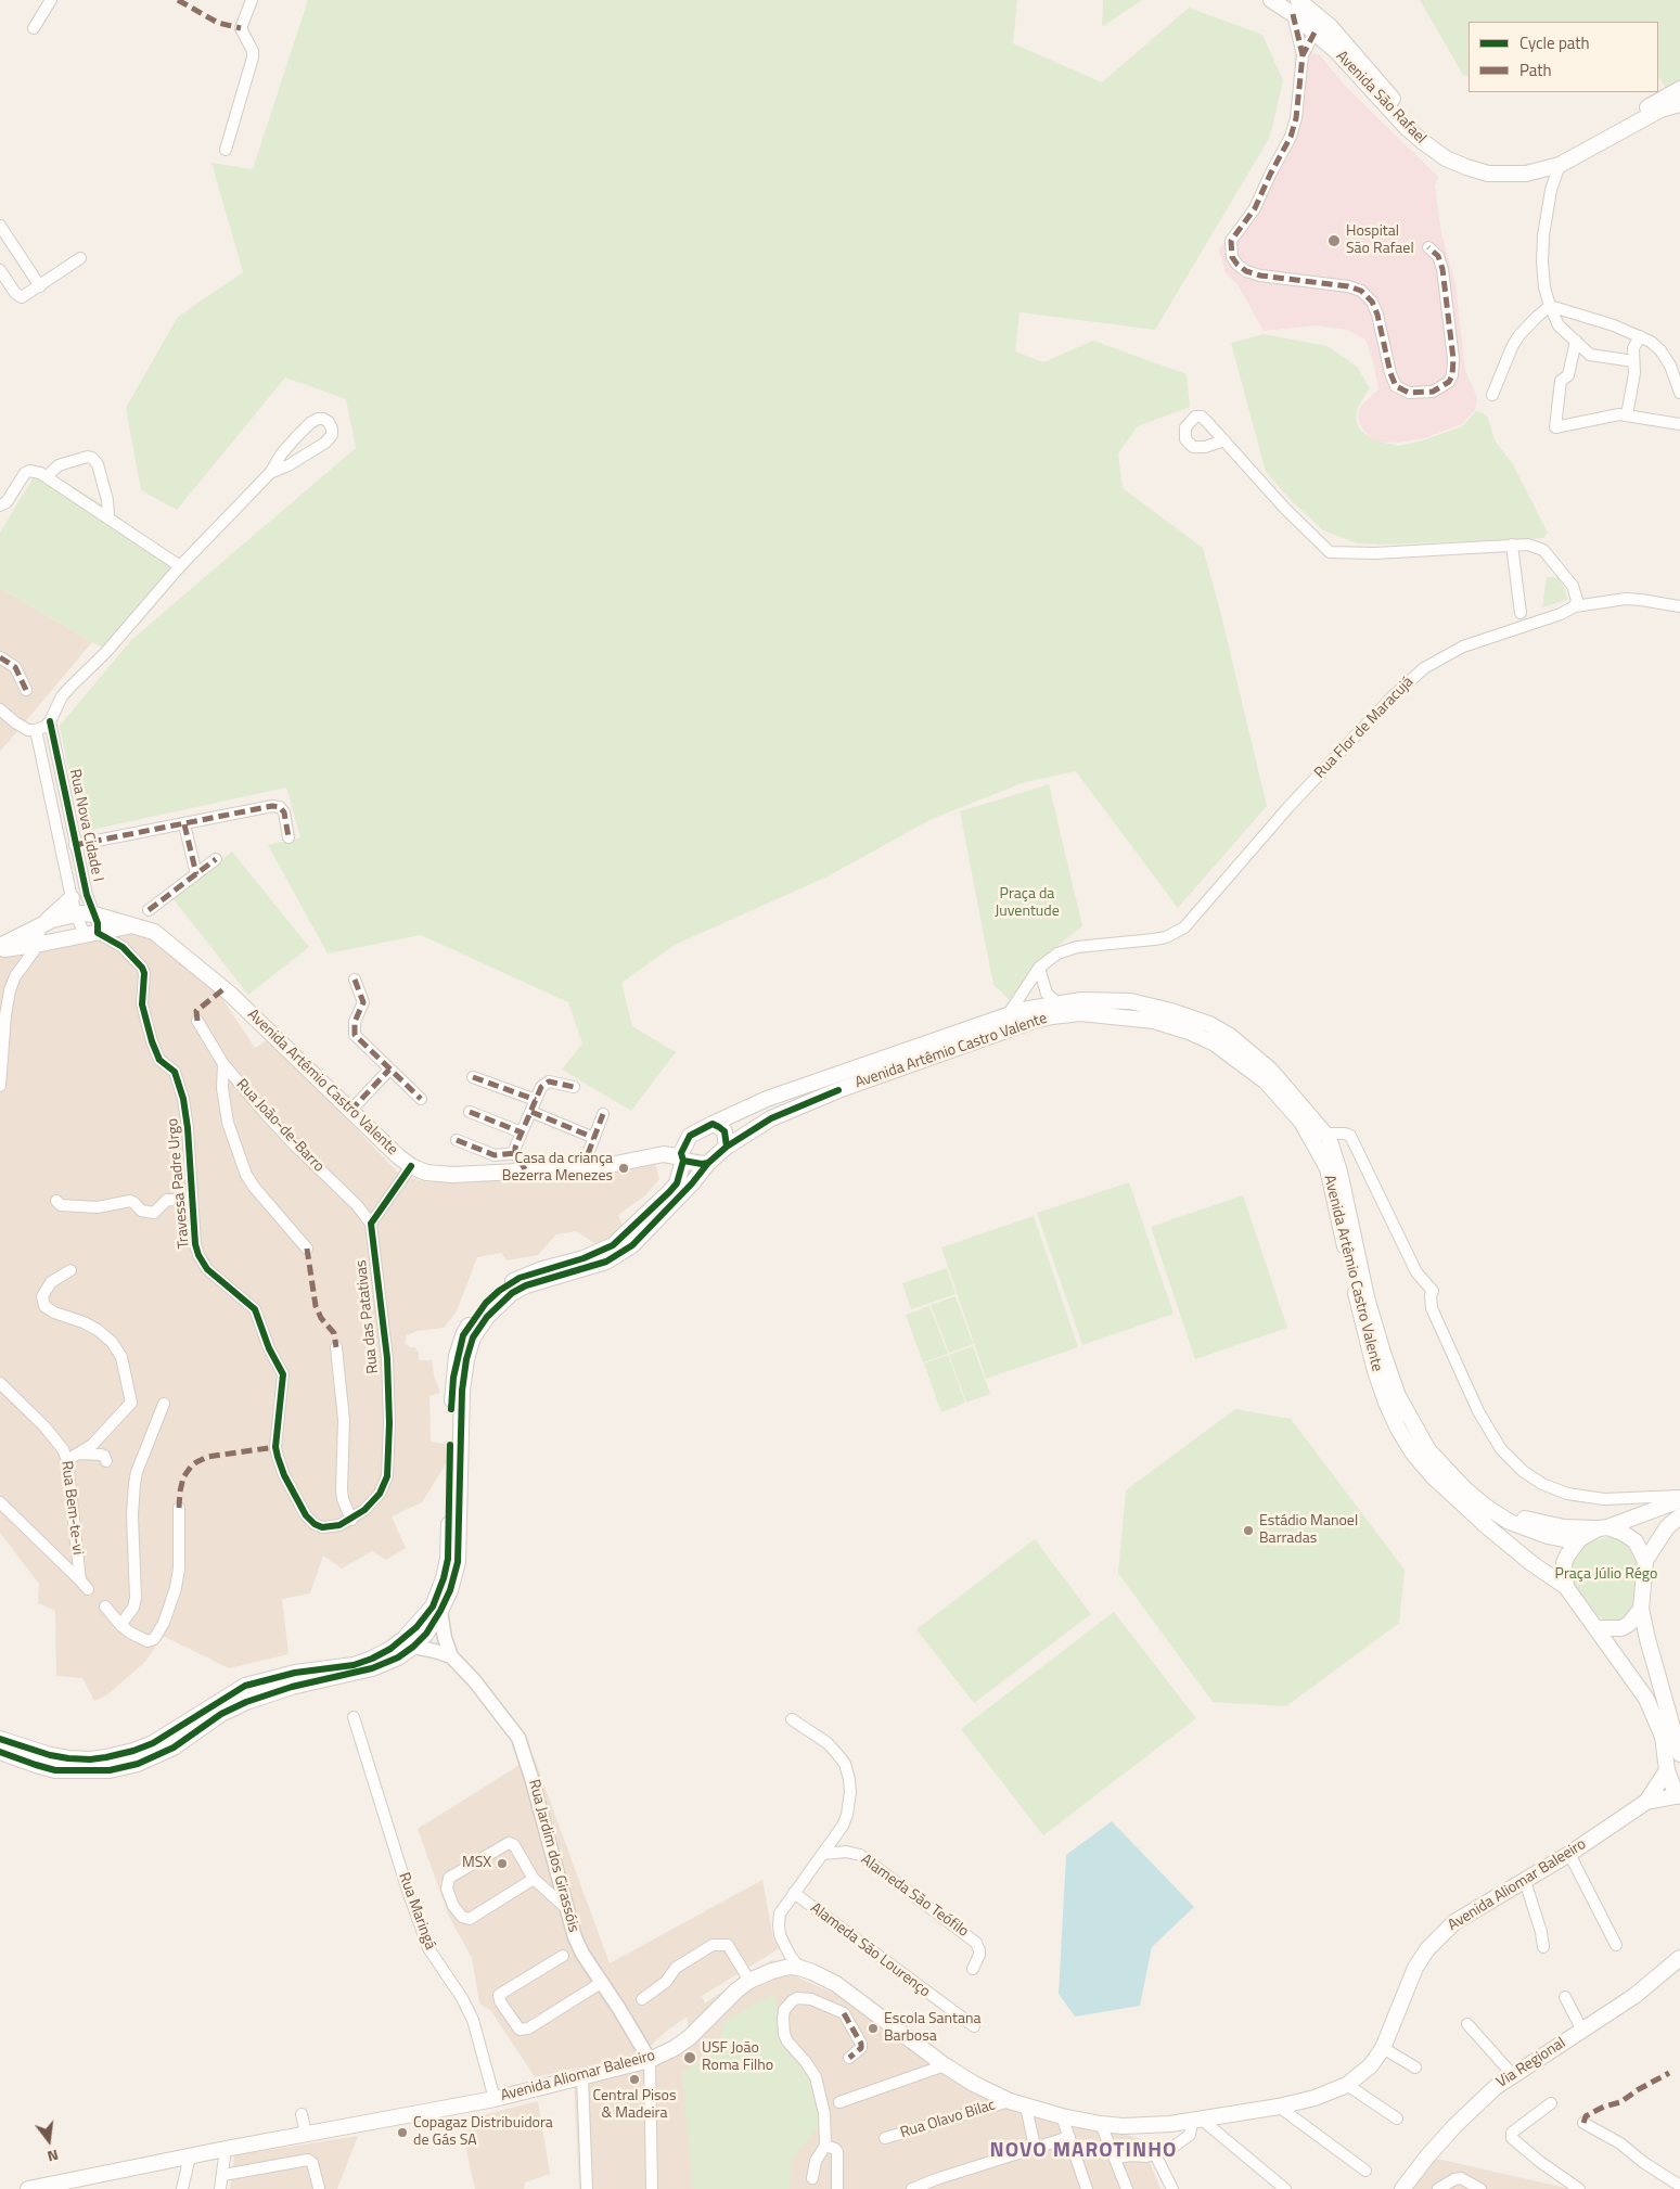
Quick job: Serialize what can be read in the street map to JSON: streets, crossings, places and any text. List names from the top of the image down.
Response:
{
  "streets": {
    "main road": [
      "Avenida São Rafael",
      "Avenida Artêmio Castro Valente",
      "Avenida Aliomar Baleeiro",
      "Via Regional"
    ],
    "street": [
      "Rua Flor de Maracujá",
      "Rua Nova Cidade I",
      "Rua João-de-Barro",
      "Travessa Padre Urgo",
      "Rua das Patativas",
      "Rua Bem-te-vi",
      "Rua Jardim dos Girassóis",
      "Alameda São Teófilo",
      "Rua Maringá",
      "Alameda São Lourenço",
      "Rua Olavo Bilac"
    ]
  },
  "crossings": [
    ["Rua Nova Cidade I", "Avenida Artêmio Castro Valente"],
    ["Rua Nova Cidade I", "Travessa Padre Urgo"],
    ["Avenida Artêmio Castro Valente", "Travessa Padre Urgo"],
    ["Avenida Artêmio Castro Valente", "Avenida Aliomar Baleeiro"],
    ["Rua João-de-Barro", "Rua das Patativas"],
    ["Travessa Padre Urgo", "Rua das Patativas"],
    ["Rua Jardim dos Girassóis", "Avenida Aliomar Baleeiro"],
    ["Avenida Aliomar Baleeiro", "Rua Maringá"],
    ["Avenida Aliomar Baleeiro", "Rua Olavo Bilac"]
  ],
  "districts": ["NOVO MAROTINHO"],
  "parks": ["Praça da Juventude", "Praça Júlio Régo"],
  "places": [
    "Hospital São Rafael",
    "Casa da criança Bezerra Menezes",
    "Estádio Manoel Barradas",
    "MSX",
    "Escola Santana Barbosa",
    "USF João Roma Filho",
    "Central Pisos & Madeira",
    "Copagaz Distribuidora de Gás SA"
  ],
  "legend": ["Cycle path", "Path"],
  "north": "bottom"
}
